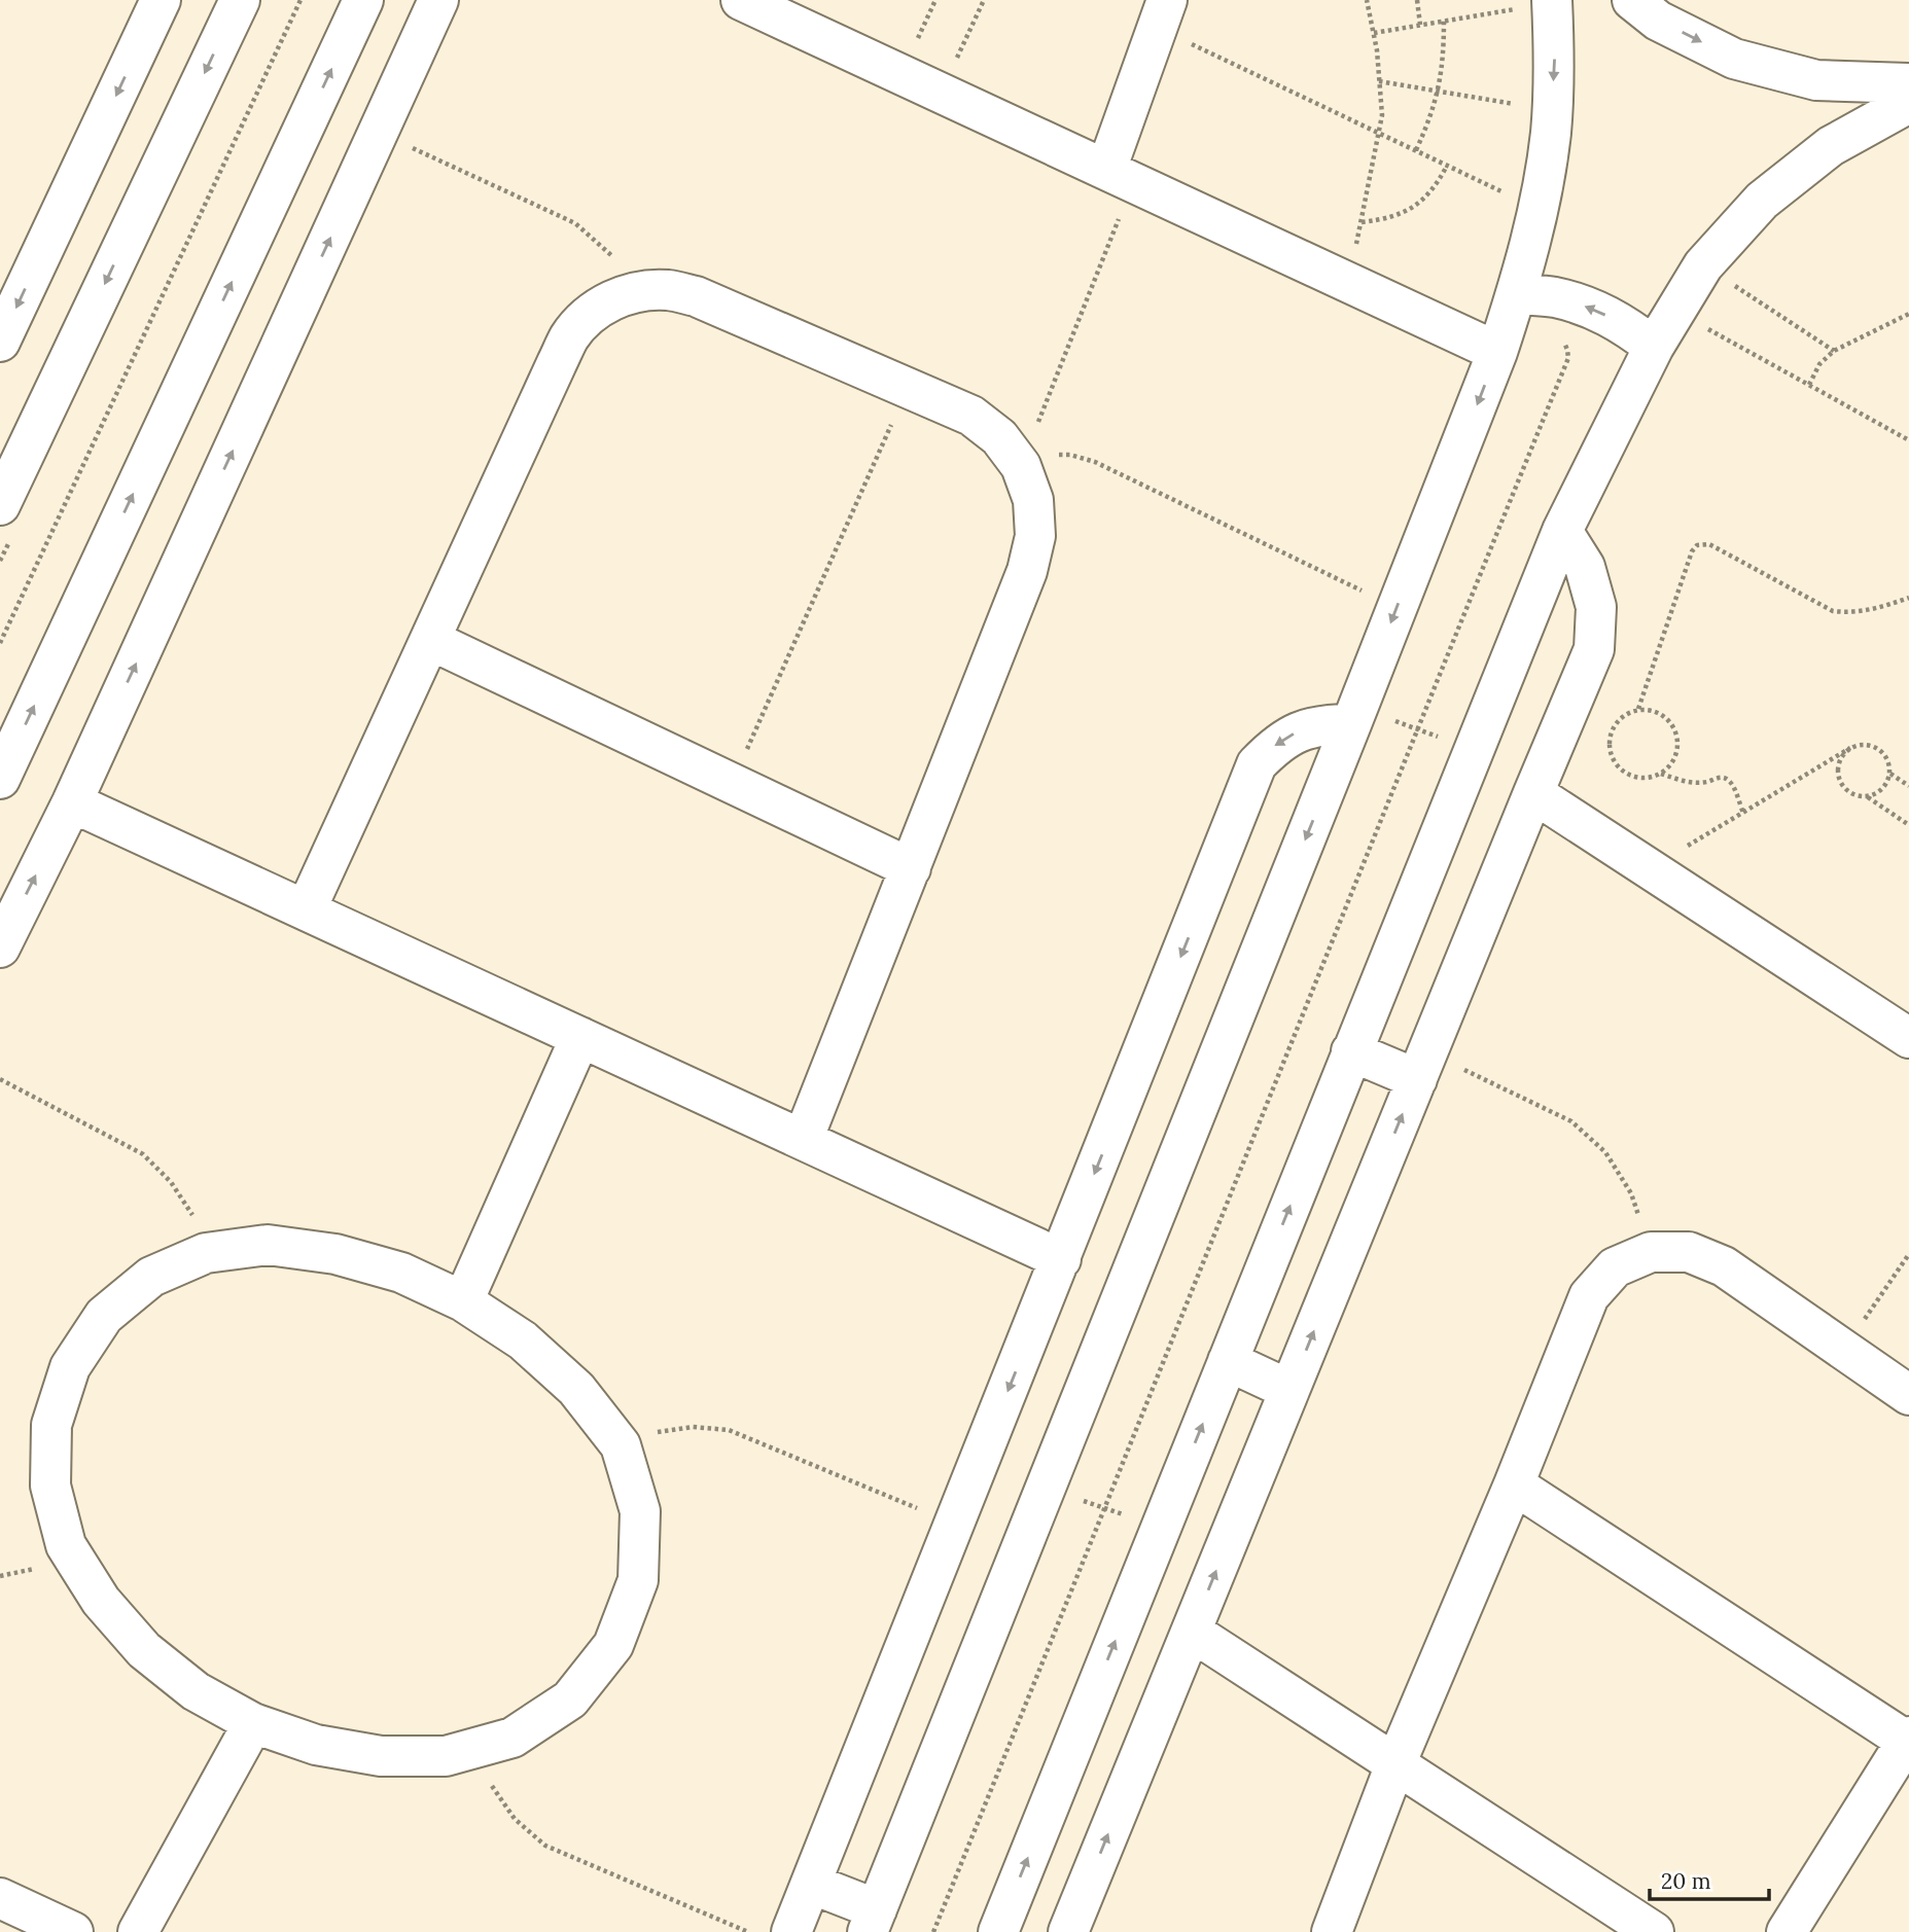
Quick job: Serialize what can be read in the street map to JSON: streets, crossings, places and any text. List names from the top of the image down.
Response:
{
  "scale_bar": "20 m"
}
